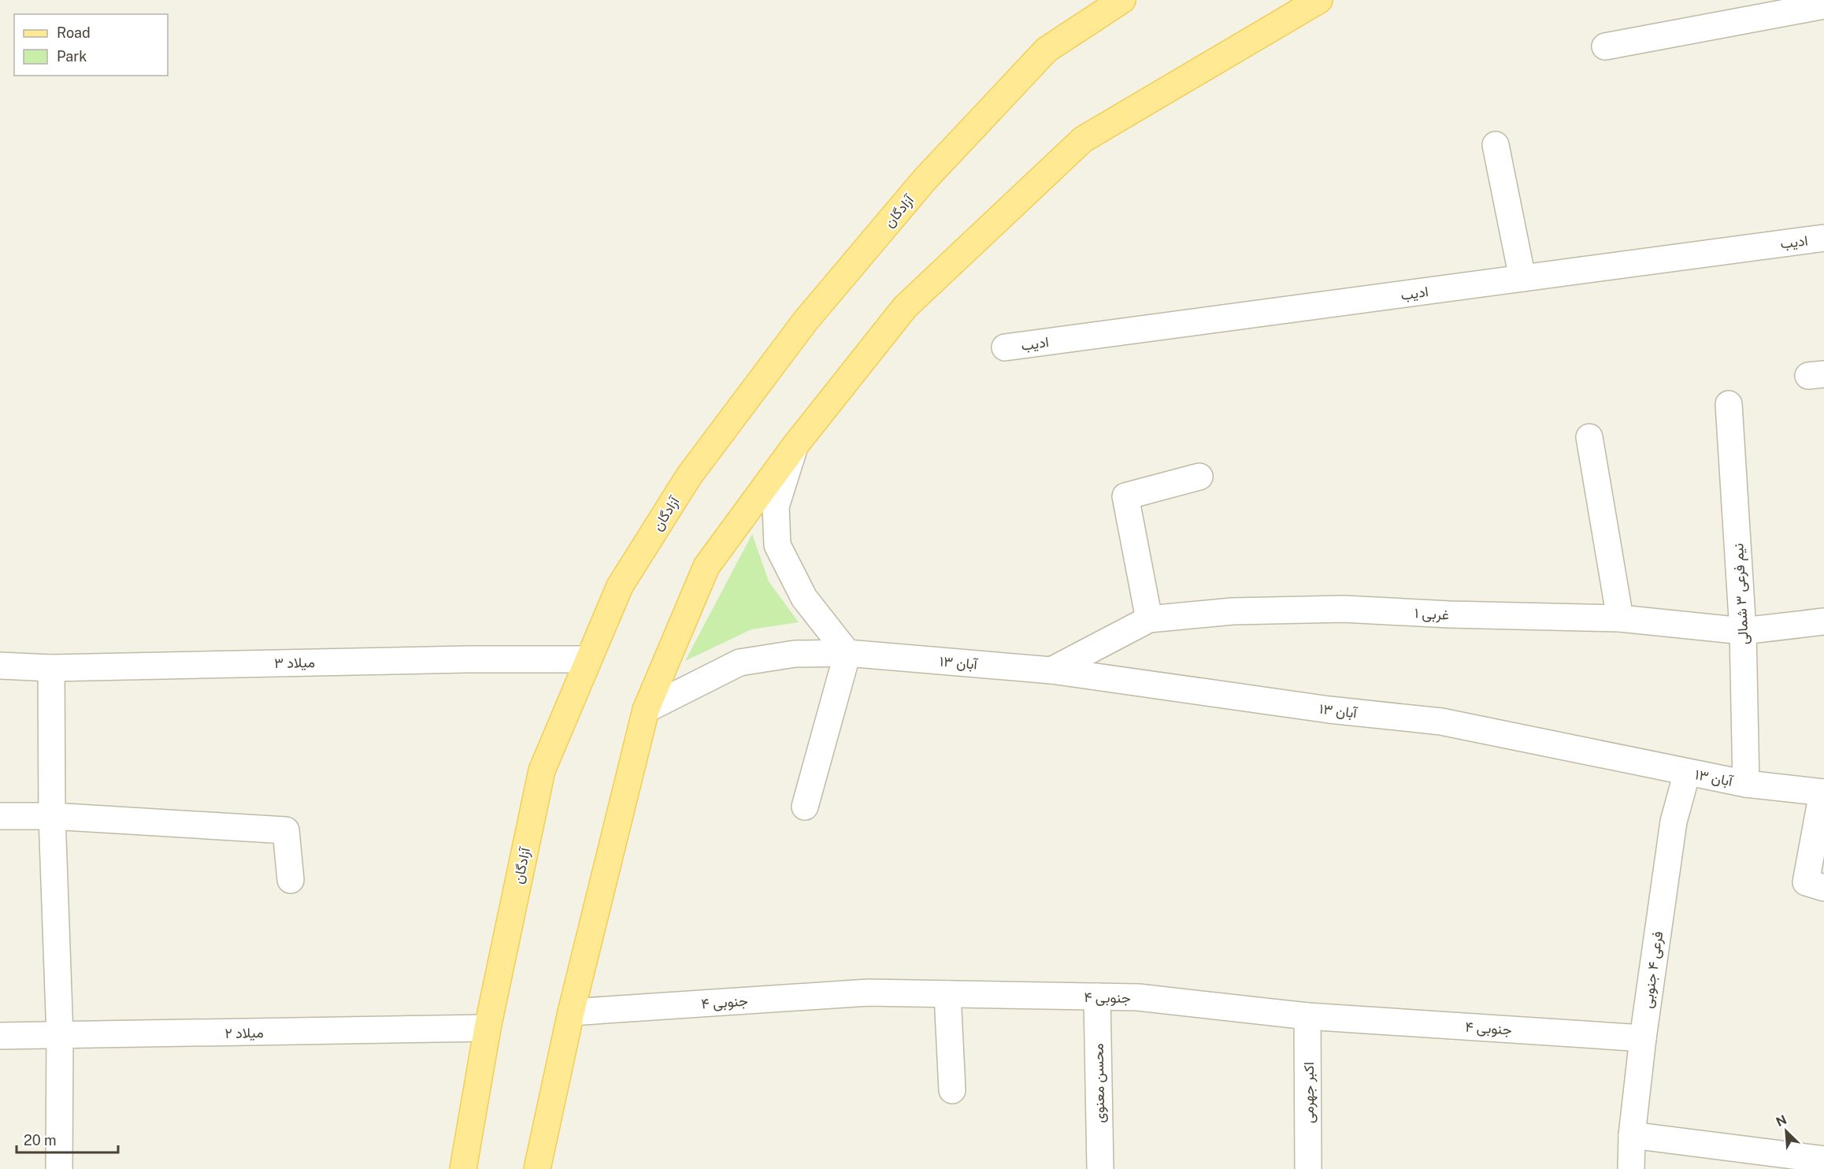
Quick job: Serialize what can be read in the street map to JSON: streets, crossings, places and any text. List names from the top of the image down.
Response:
{
  "streets": {
    "main road": ["آزادگان"],
    "street": [
      "اديب",
      "نیم فرعی ۳ شمالی",
      "۱ غربی",
      "میلاد ۳",
      "۱۳ آبان",
      "فرعی ۴ جنوبی",
      "۴ جنوبی",
      "میلاد ۲",
      "محسن معنوی",
      "اکبر جهرمی"
    ]
  },
  "crossings": [
    ["آزادگان", "میلاد ۳"],
    ["آزادگان", "میلاد ۲"],
    ["نیم فرعی ۳ شمالی", "۱ غربی"],
    ["نیم فرعی ۳ شمالی", "۱۳ آبان"],
    ["۱ غربی", "۱۳ آبان"],
    ["۱۳ آبان", "فرعی ۴ جنوبی"],
    ["فرعی ۴ جنوبی", "۴ جنوبی"],
    ["۴ جنوبی", "محسن معنوی"],
    ["۴ جنوبی", "اکبر جهرمی"]
  ],
  "legend": ["Road", "Park"],
  "scale_bar": "20 m",
  "north": "top left"
}
